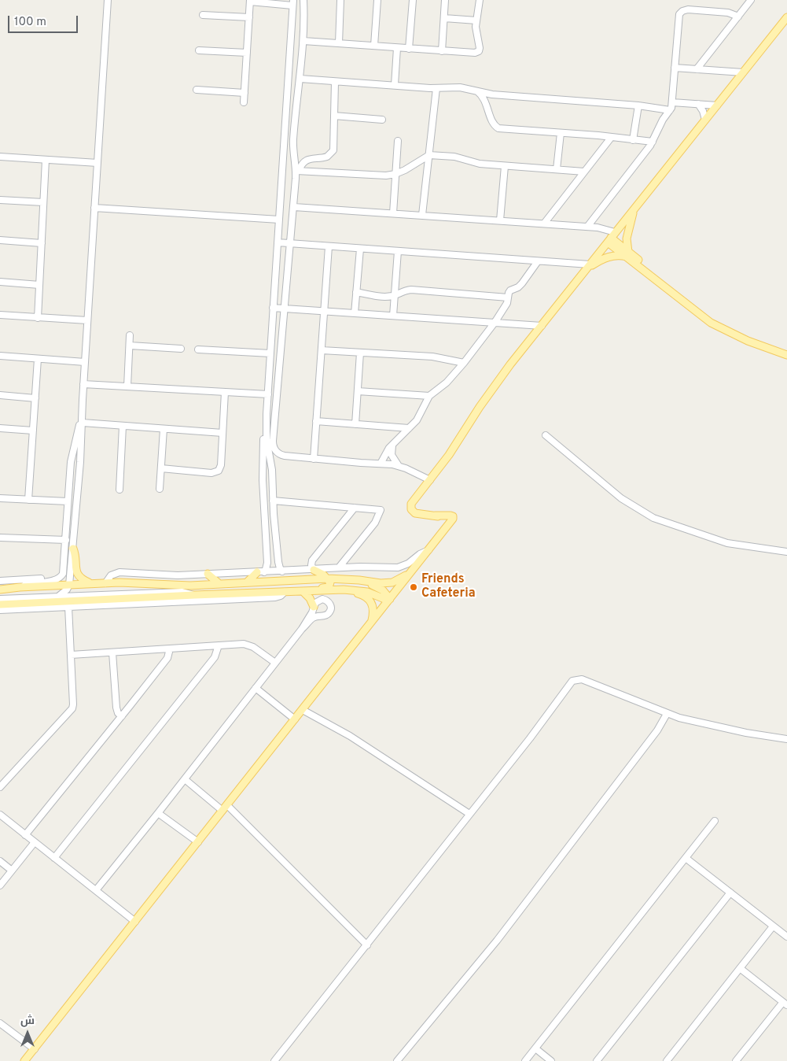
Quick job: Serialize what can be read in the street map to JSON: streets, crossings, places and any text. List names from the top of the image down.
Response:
{
  "places": ["Friends Cafeteria"],
  "scale_bar": "100 m",
  "north": "top"
}
